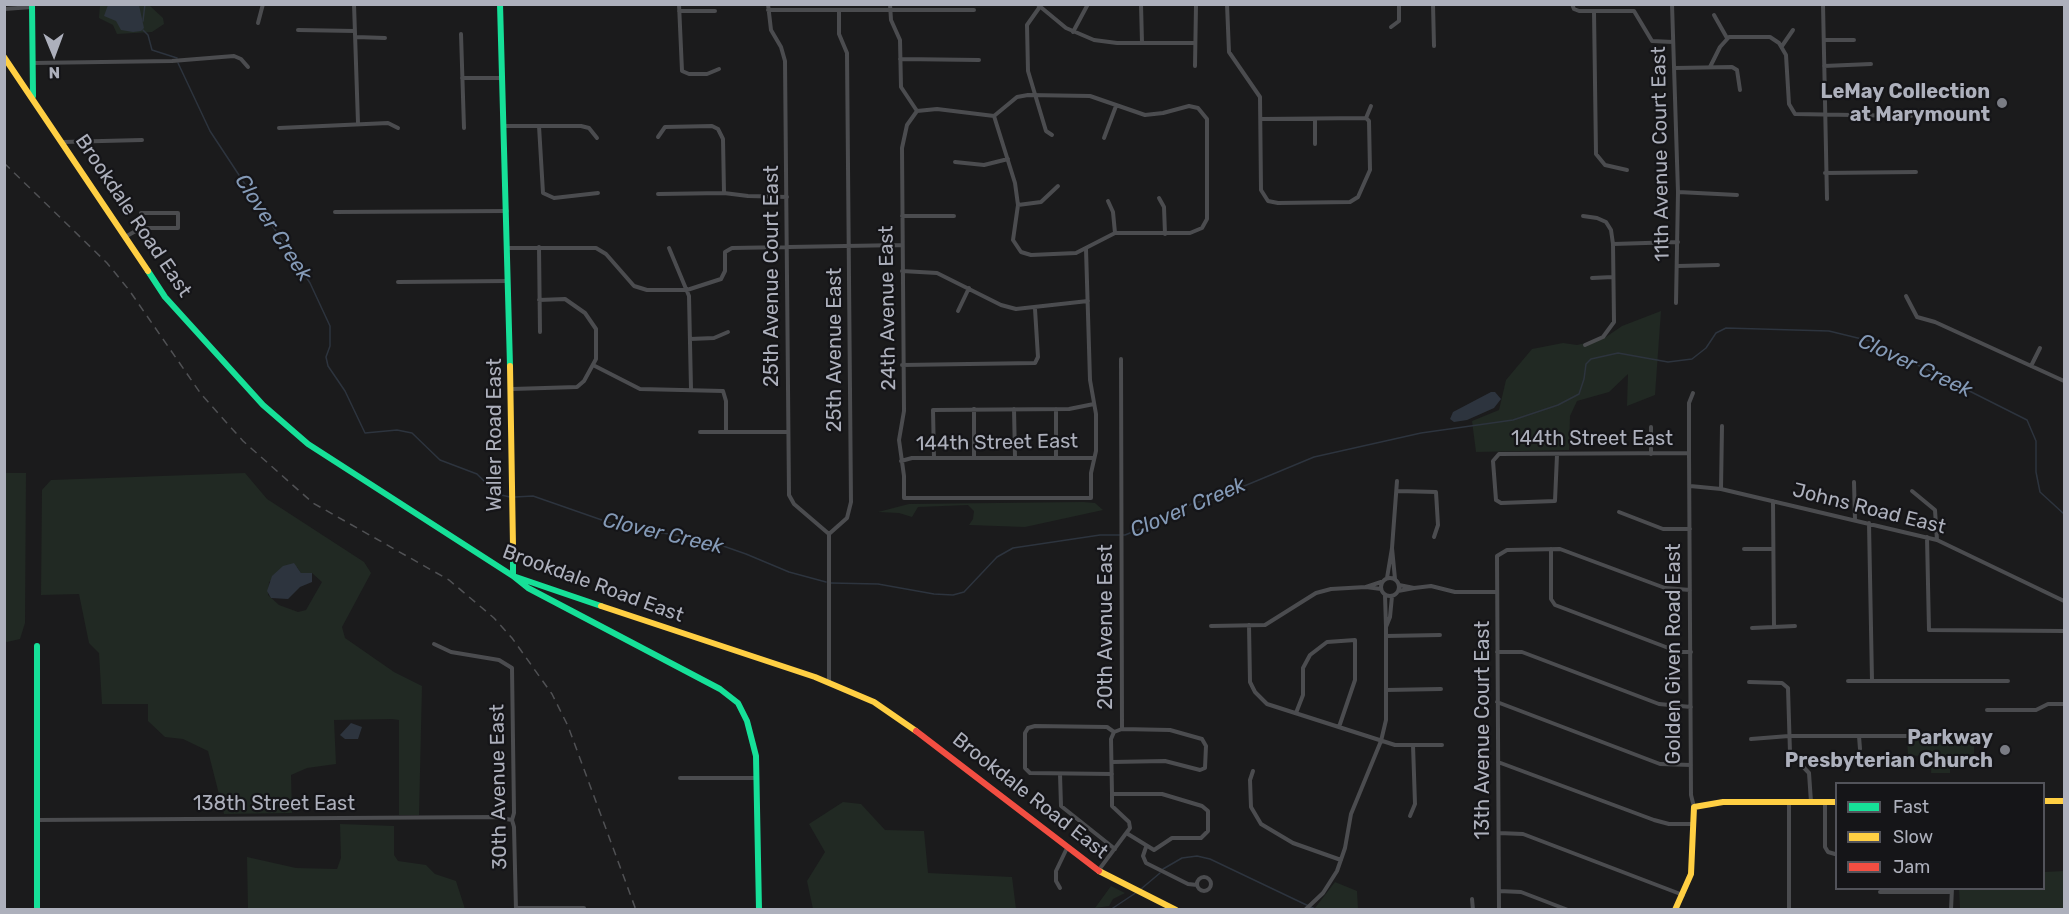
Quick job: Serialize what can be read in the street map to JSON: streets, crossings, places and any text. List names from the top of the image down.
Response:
{
  "streets": {
    "street": [
      "11th Avenue Court East",
      "Brookdale Road East",
      "25th Avenue Court East",
      "24th Avenue East",
      "25th Avenue East",
      "Waller Road East",
      "144th Street East",
      "Johns Road East",
      "20th Avenue East",
      "Golden Given Road East",
      "13th Avenue Court East",
      "30th Avenue East",
      "138th Street East"
    ]
  },
  "crossings": [
    ["Brookdale Road East", "Waller Road East"],
    ["25th Avenue Court East", "25th Avenue East"],
    ["24th Avenue East", "144th Street East"],
    ["144th Street East", "Golden Given Road East"],
    ["Johns Road East", "Golden Given Road East"],
    ["30th Avenue East", "138th Street East"]
  ],
  "water": ["Clover Creek"],
  "places": ["LeMay Collection at Marymount", "Parkway Presbyterian Church"],
  "legend": ["Fast", "Slow", "Jam"],
  "north": "bottom"
}
